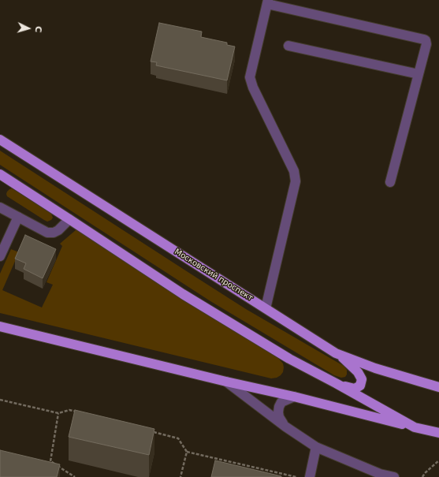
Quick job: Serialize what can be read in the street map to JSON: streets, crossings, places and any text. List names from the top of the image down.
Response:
{
  "streets": {
    "main road": ["Московский проспект"]
  },
  "north": "right"
}
